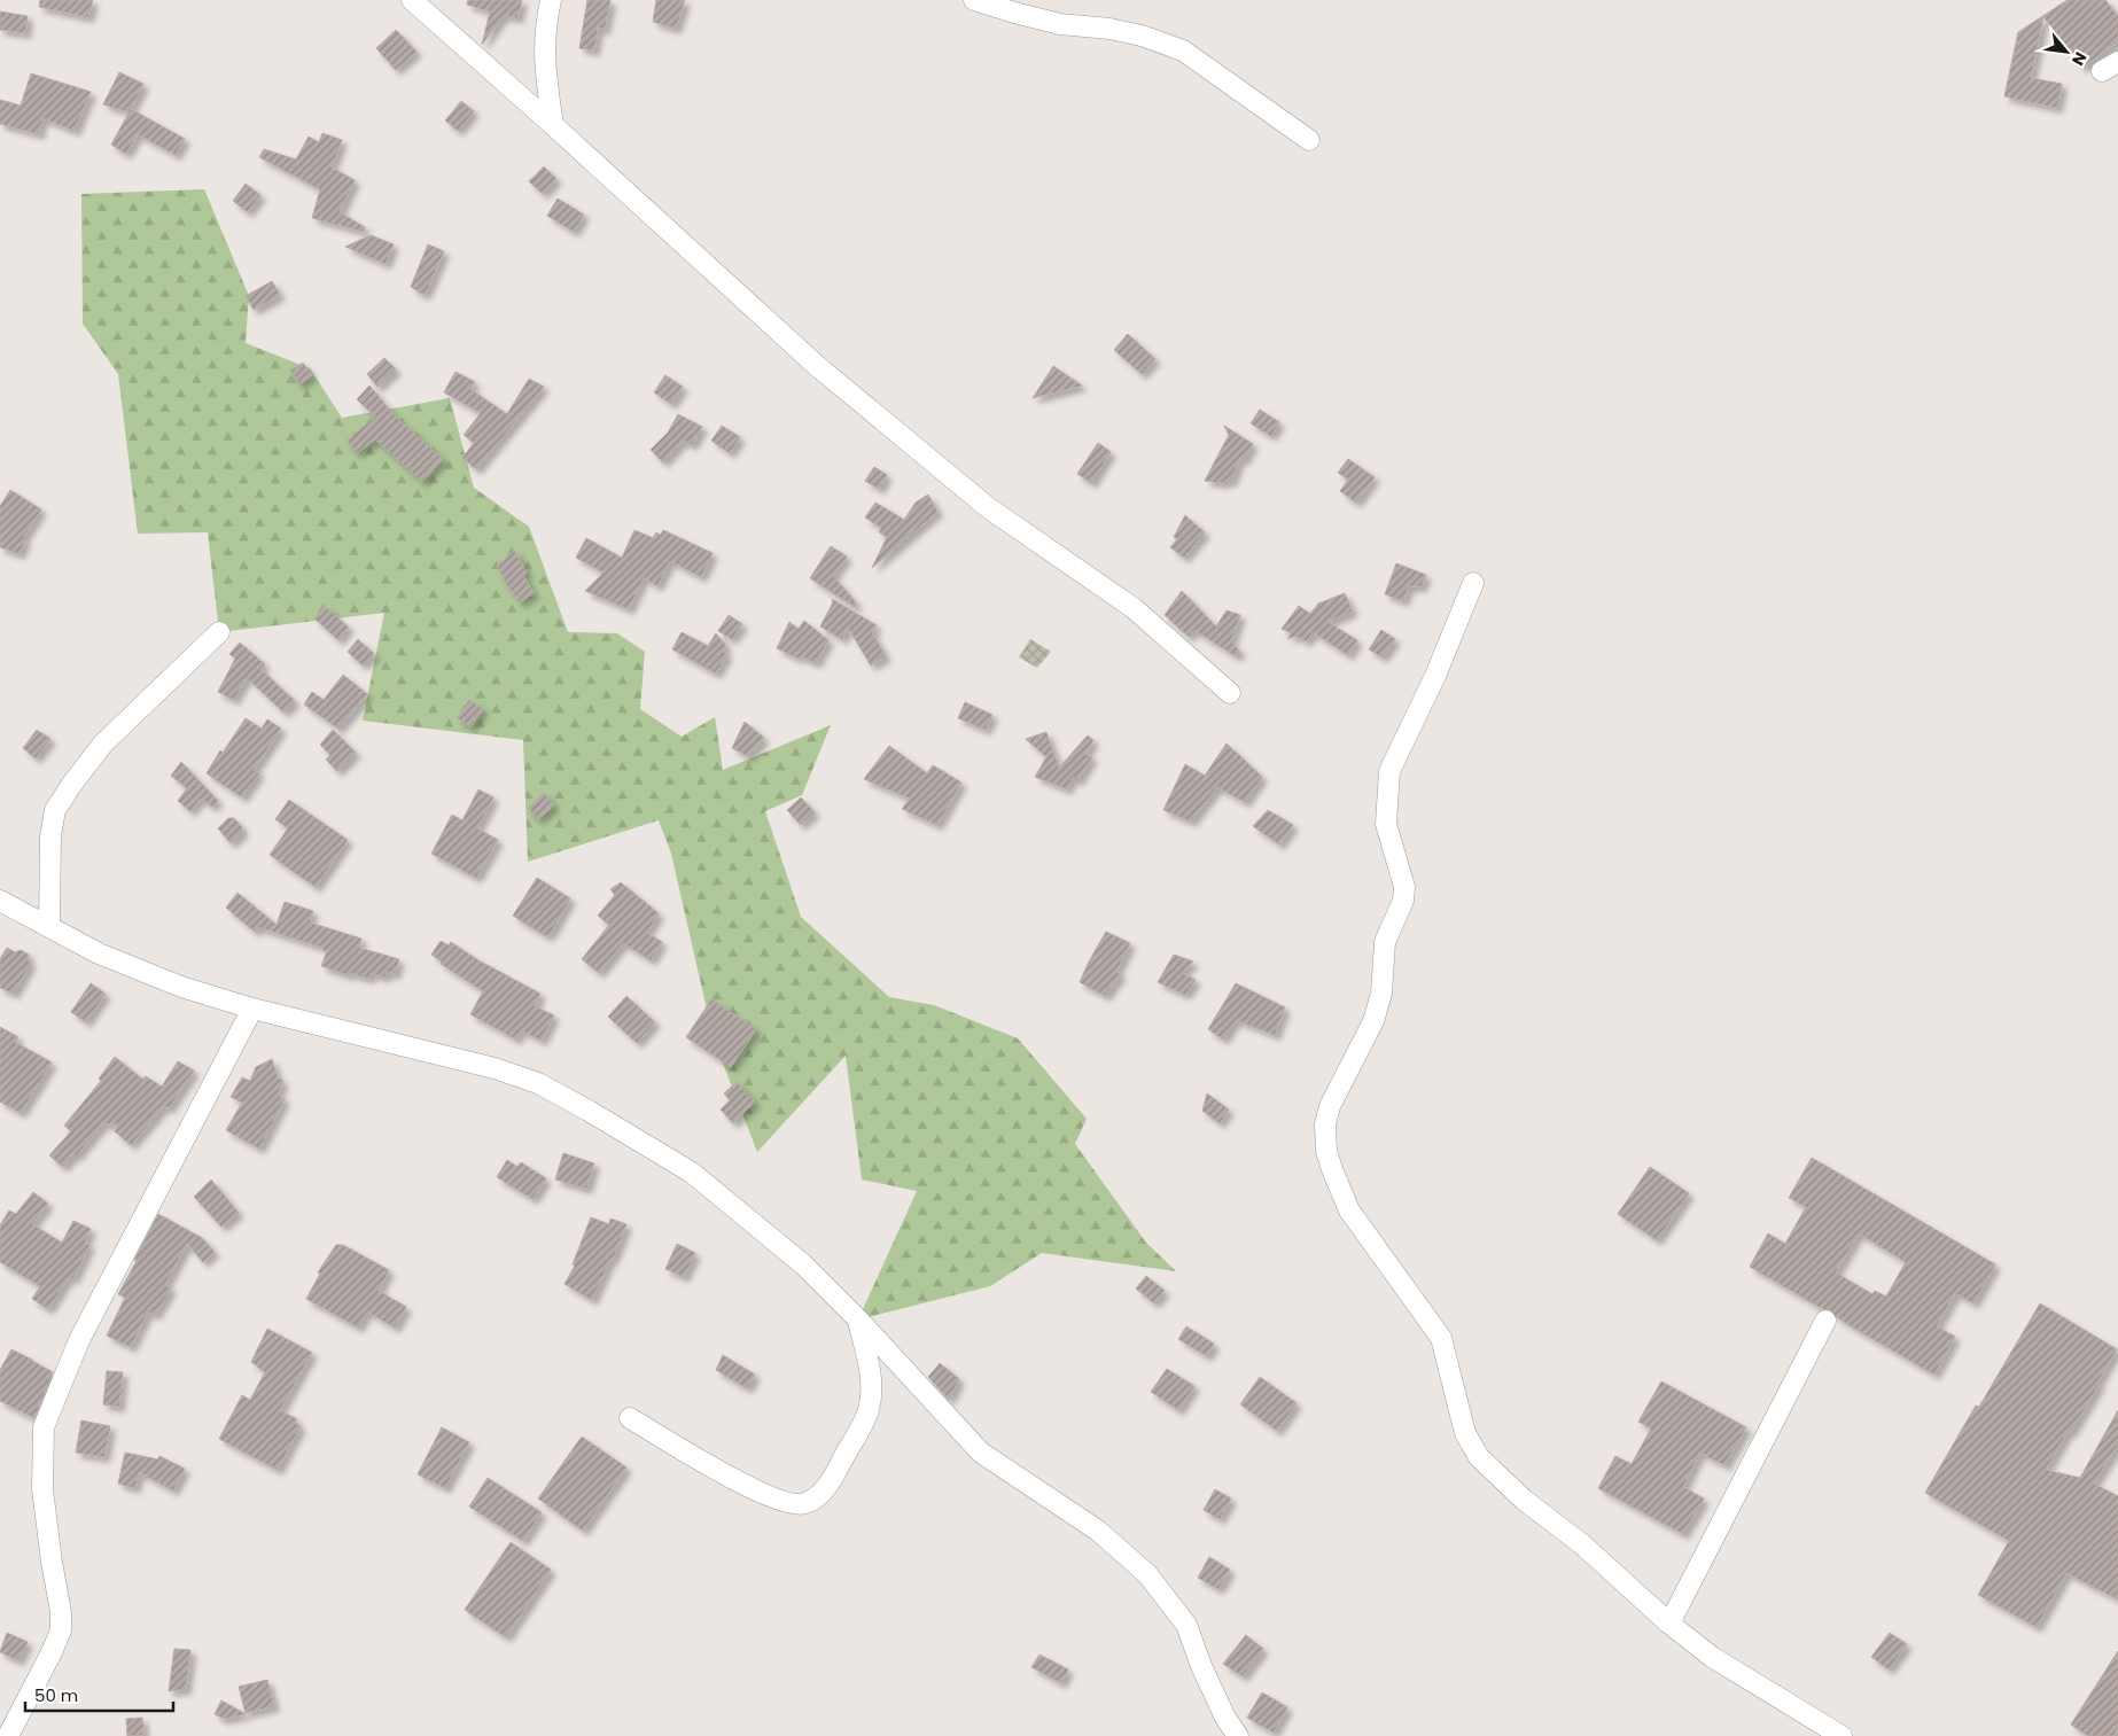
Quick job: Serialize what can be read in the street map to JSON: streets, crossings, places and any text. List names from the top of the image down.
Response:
{
  "scale_bar": "50 m",
  "north": "bottom right"
}
